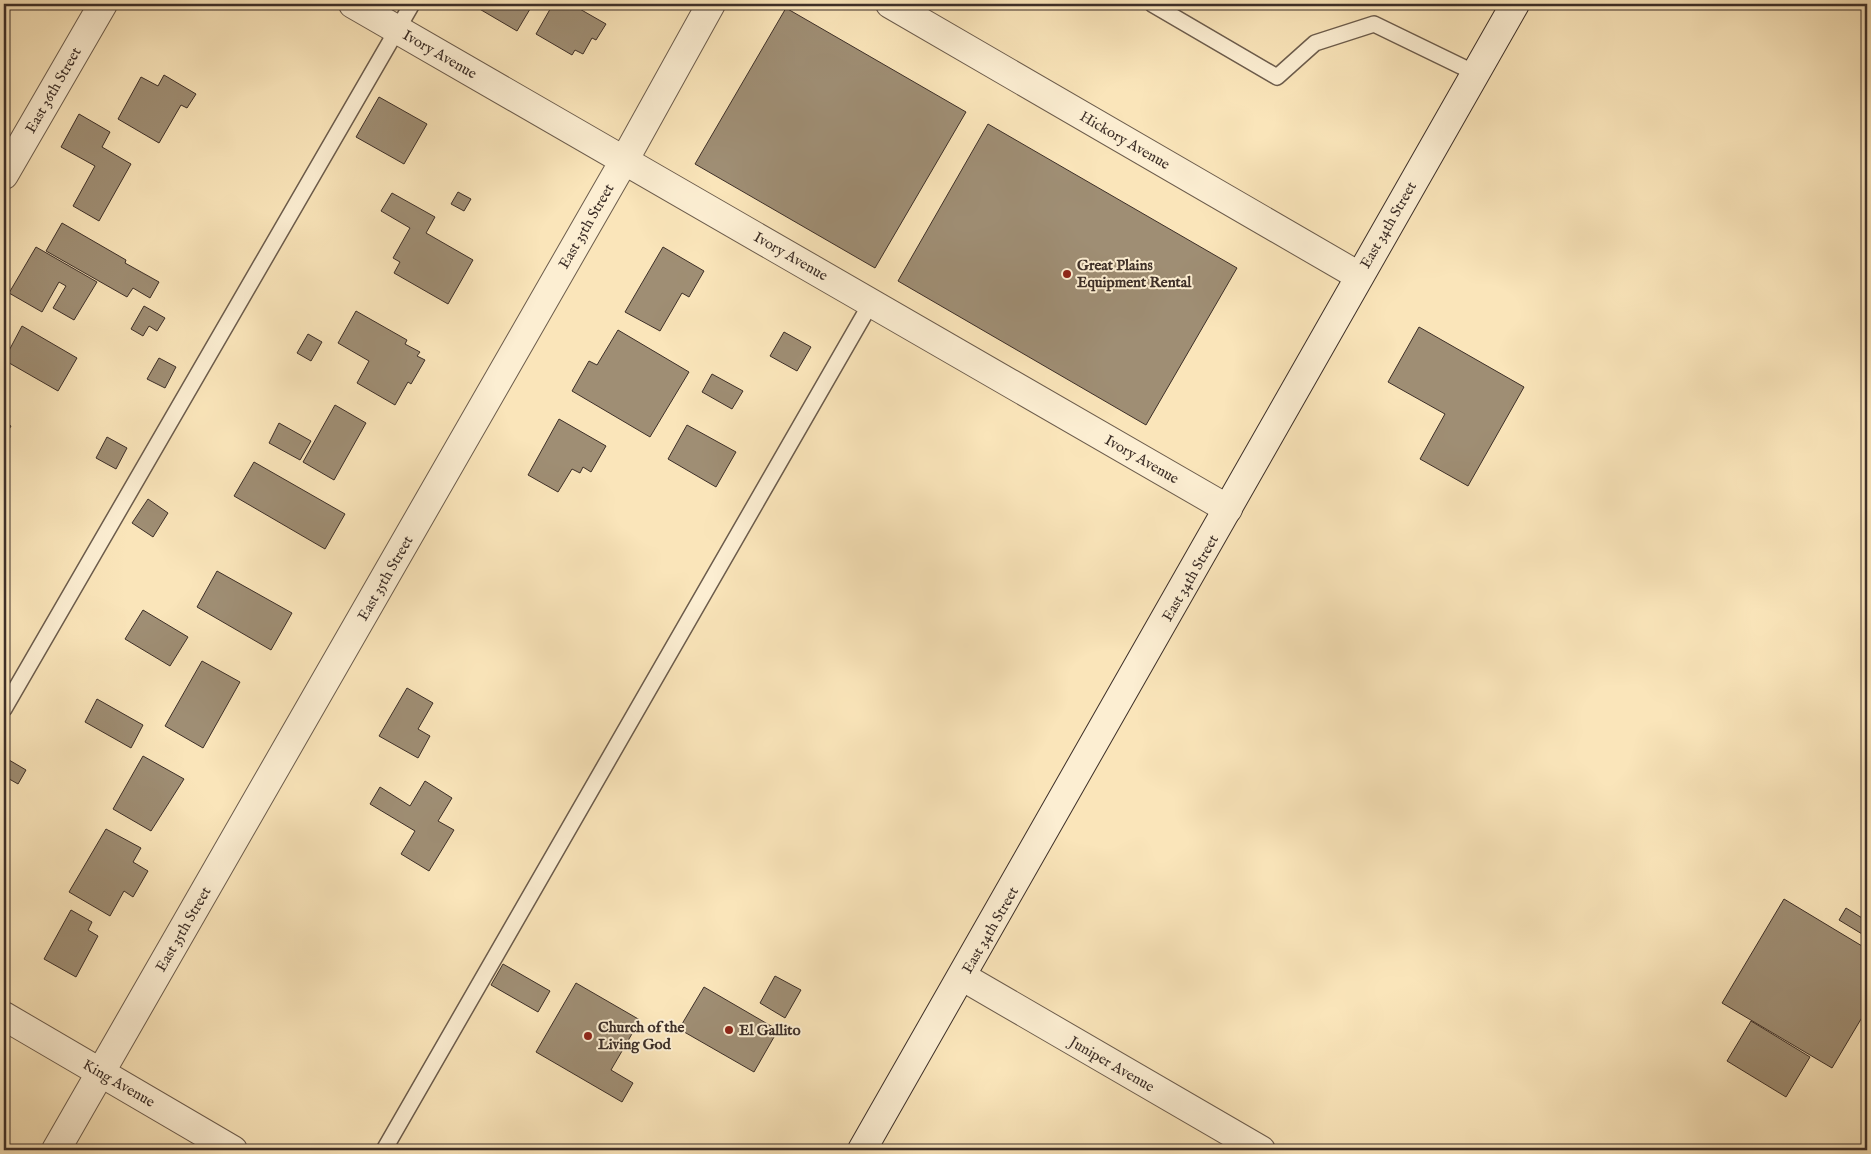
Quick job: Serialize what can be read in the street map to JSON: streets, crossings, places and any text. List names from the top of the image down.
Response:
{
  "streets": {
    "street": [
      "Ivory Avenue",
      "East 36th Street",
      "Hickory Avenue",
      "East 34th Street",
      "East 35th Street",
      "Juniper Avenue",
      "King Avenue"
    ]
  },
  "crossings": [
    ["Ivory Avenue", "East 34th Street"],
    ["Ivory Avenue", "East 35th Street"],
    ["Hickory Avenue", "East 34th Street"],
    ["East 34th Street", "Juniper Avenue"],
    ["East 35th Street", "King Avenue"]
  ],
  "places": ["Great Plains Equipment Rental", "El Gallito", "Church of the Living God"]
}
